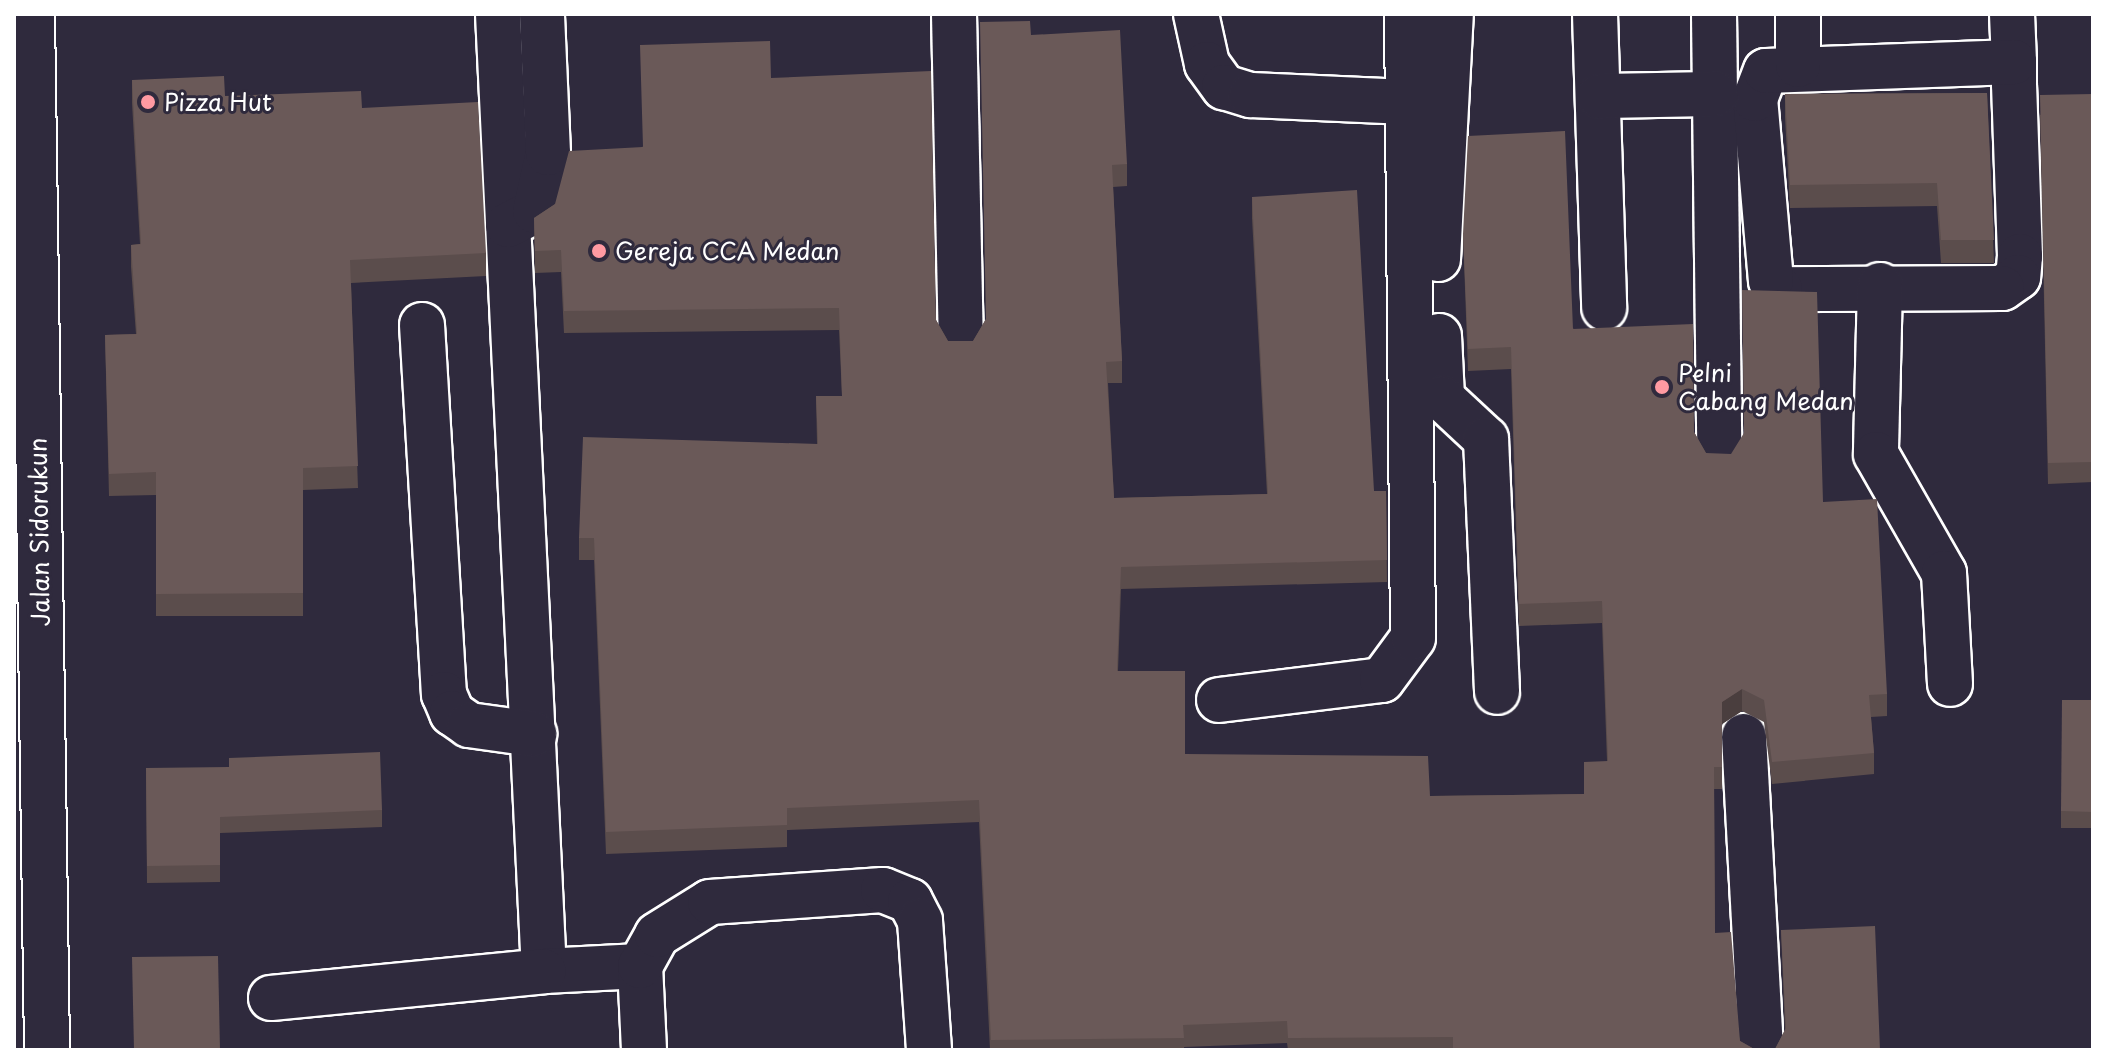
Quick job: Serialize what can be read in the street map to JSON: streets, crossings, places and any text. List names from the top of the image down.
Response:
{
  "streets": {
    "street": ["Jalan Sidorukun"]
  },
  "places": ["Pizza Hut", "Gereja CCA Medan", "Pelni Cabang Medan"]
}
